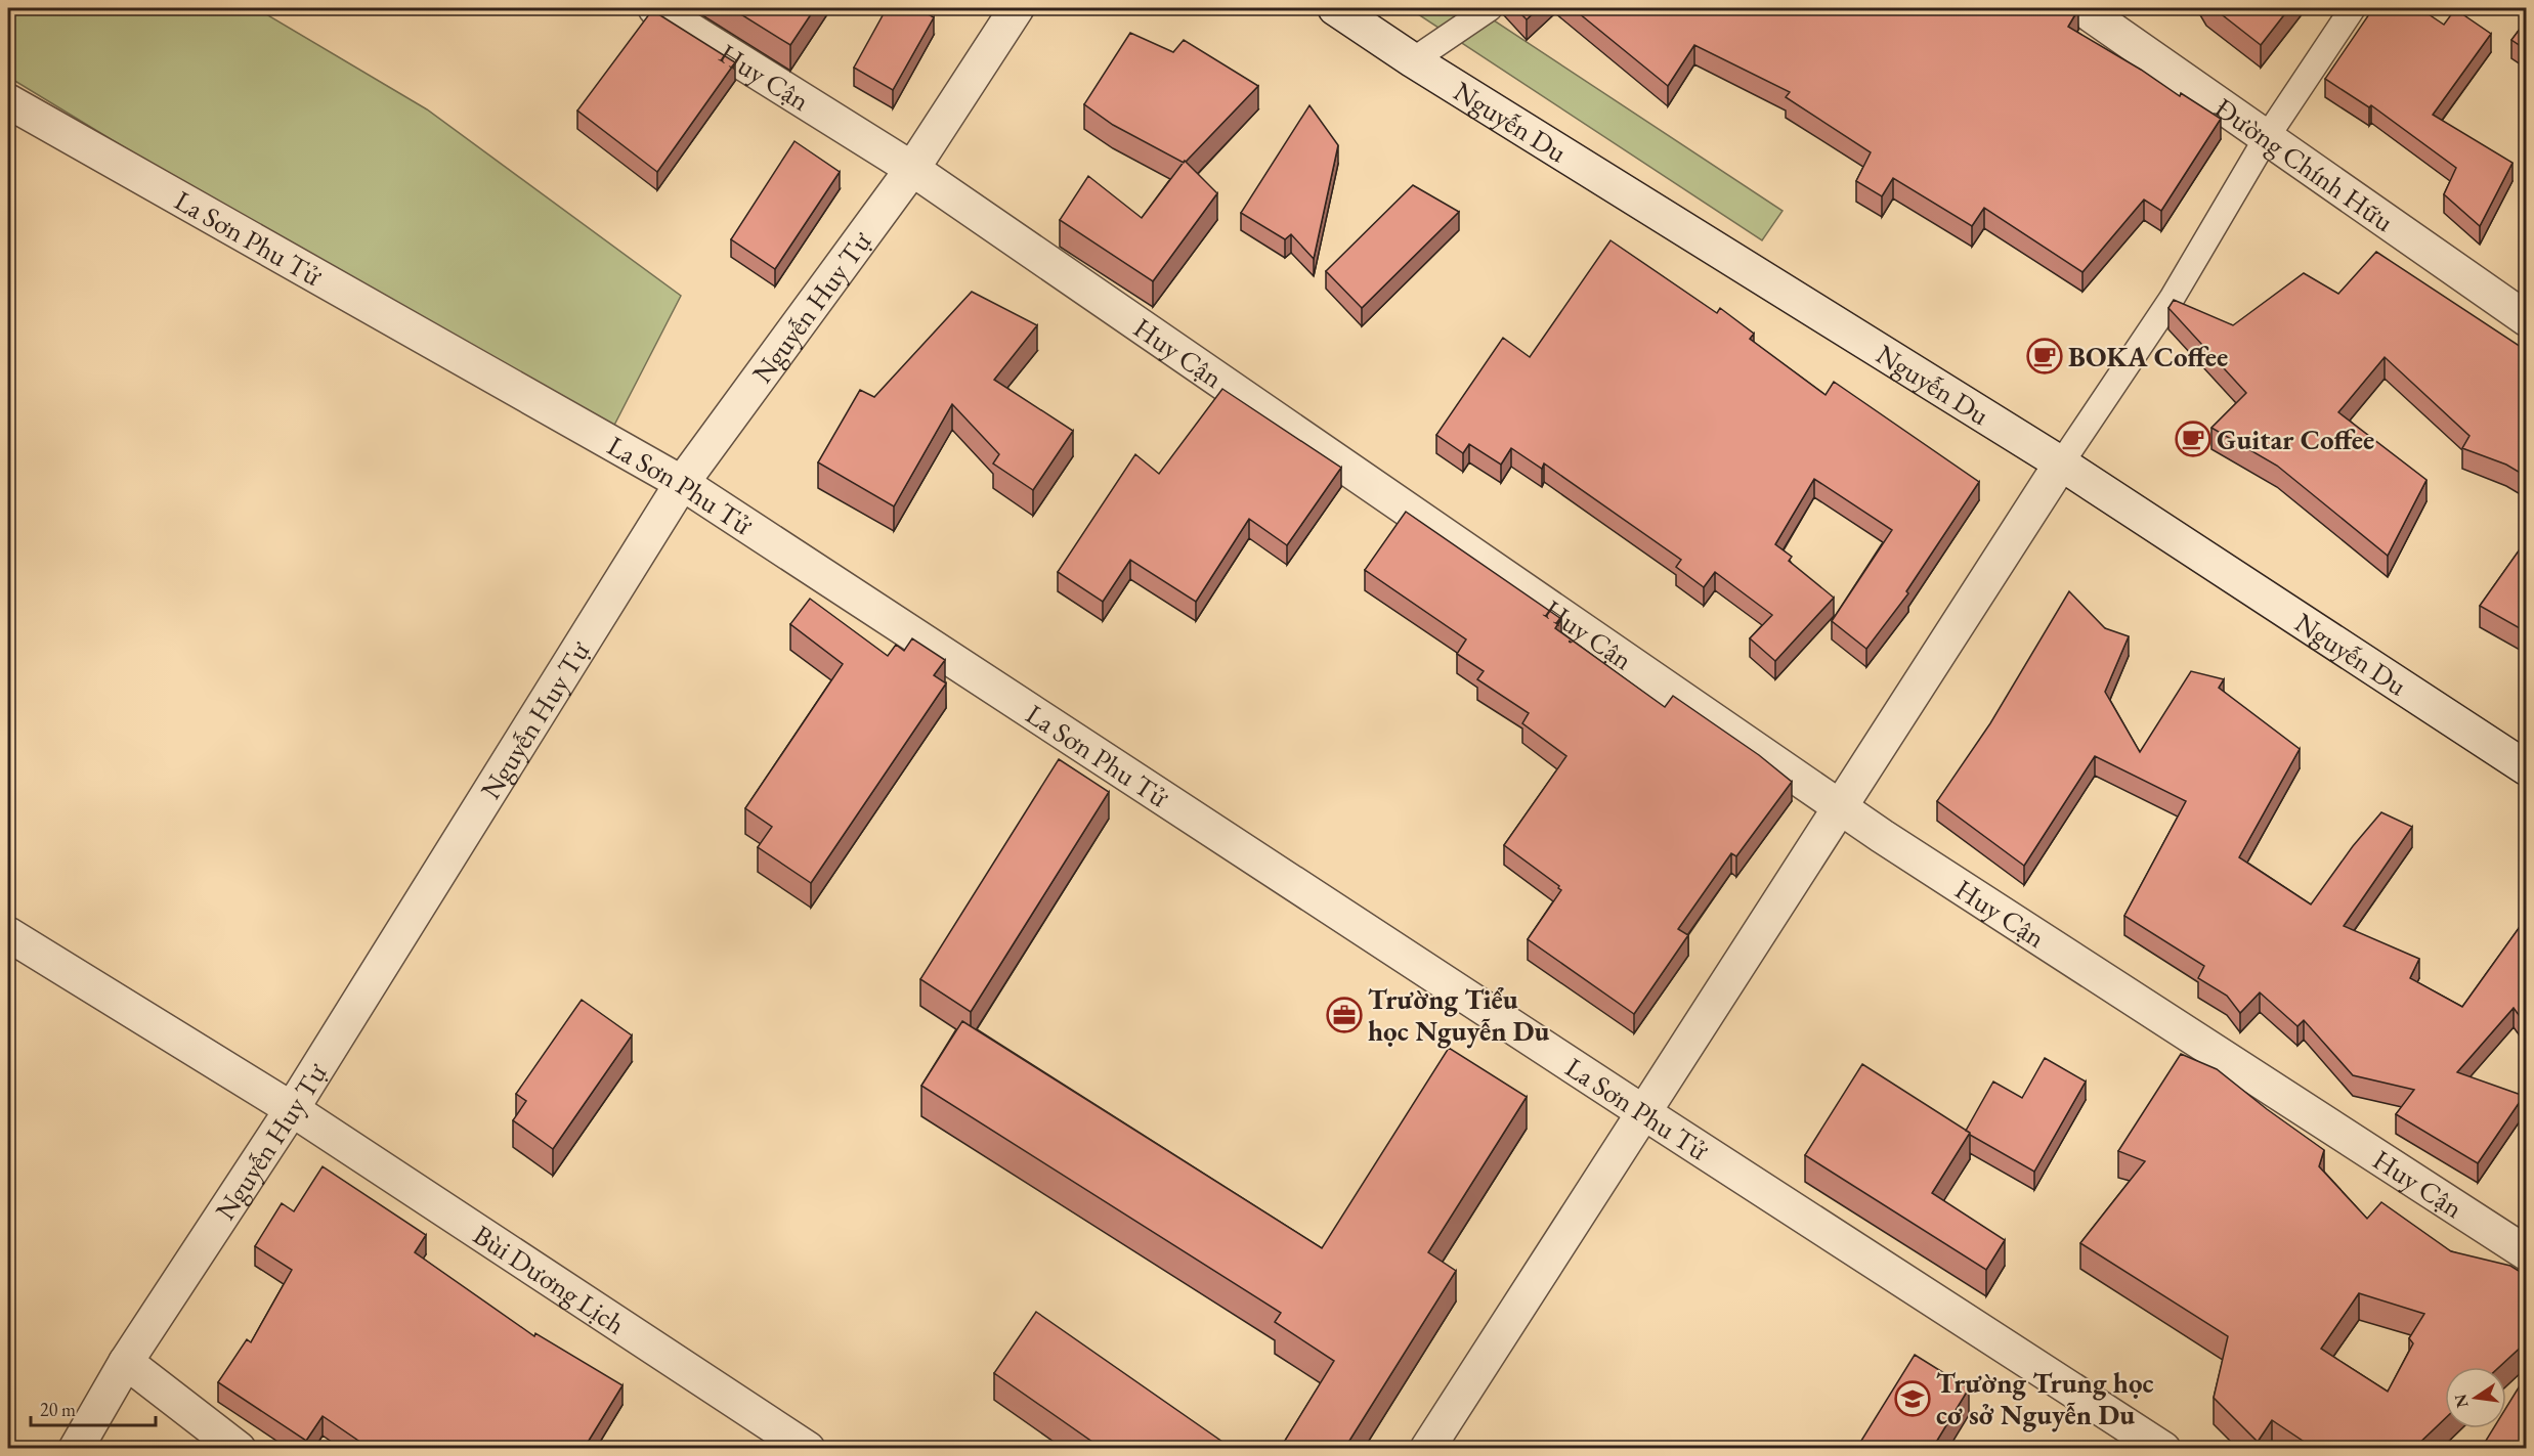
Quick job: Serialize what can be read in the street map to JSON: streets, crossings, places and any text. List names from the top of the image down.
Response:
{
  "streets": {
    "street": [
      "Huy Cận",
      "Nguyễn Du",
      "Đường Chính Hữu",
      "La Sơn Phu Tử",
      "Nguyễn Huy Tự",
      "Bùi Dương Lịch"
    ]
  },
  "crossings": [
    ["Huy Cận", "Nguyễn Huy Tự"],
    ["La Sơn Phu Tử", "Nguyễn Huy Tự"],
    ["Nguyễn Huy Tự", "Bùi Dương Lịch"]
  ],
  "places": {
    "cafe": ["BOKA Coffee", "Guitar Coffee"],
    "office": ["Trường Tiểu học Nguyễn Du"],
    "school or university": ["Trường Trung học cơ sở Nguyễn Du"]
  },
  "scale_bar": "20 m",
  "north": "left"
}
